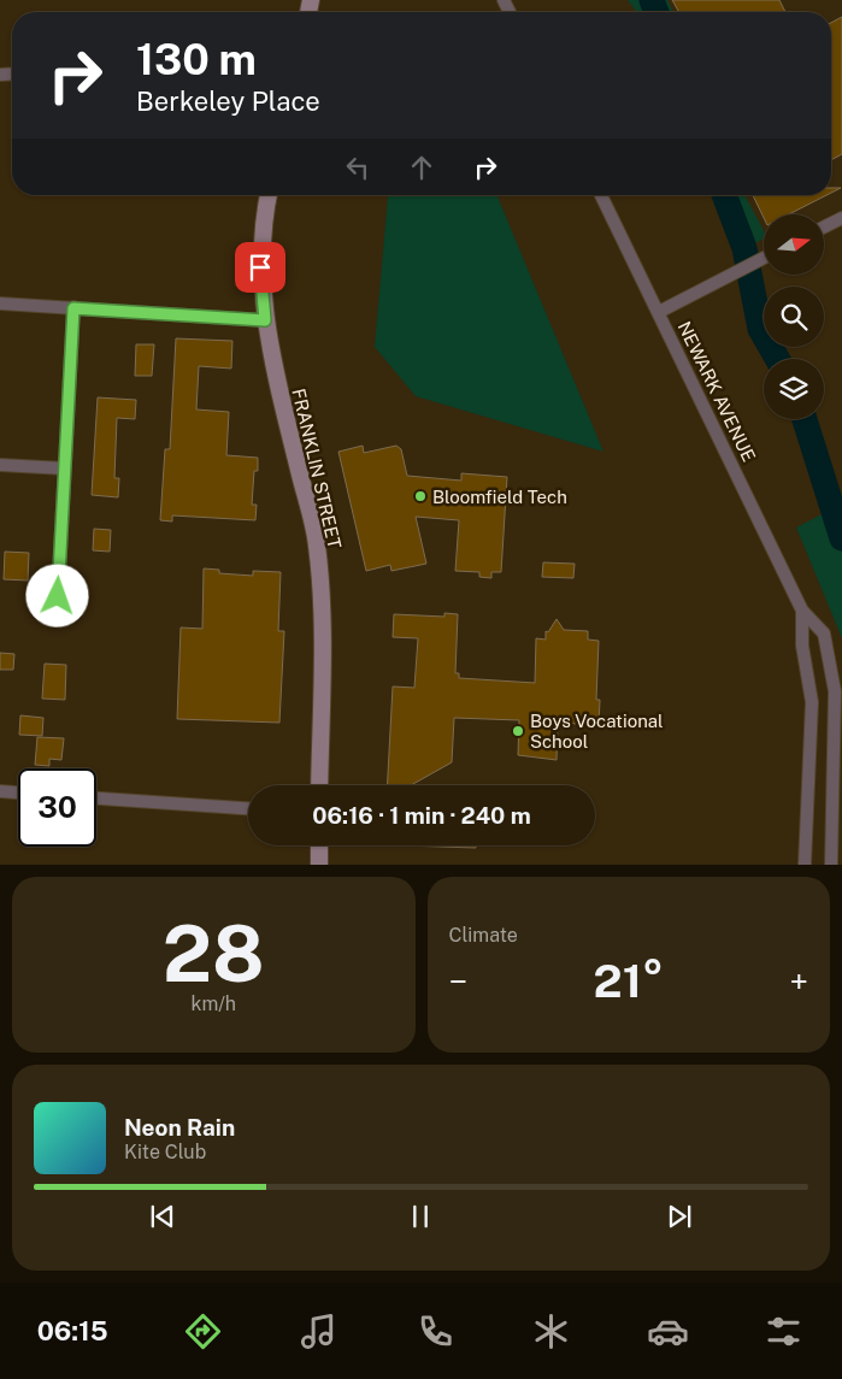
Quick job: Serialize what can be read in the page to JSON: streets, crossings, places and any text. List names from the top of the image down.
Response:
{
  "streets": {
    "main road": ["FRANKLIN STREET"],
    "street": ["NEWARK AVENUE"]
  },
  "places": ["Bloomfield Tech", "Boys Vocational School"],
  "north": "right",
  "page": {
    "turn": ["130 m", "Berkeley Place"],
    "limit": "30",
    "trip": "06:16 · 1 min · 240 m",
    "tile": [
      ["28", "km/h"],
      "Climate"
    ],
    "heat": ["−", "21°", "+"],
    "song": ["Neon Rain", "Kite Club"],
    "tabs": "06:15"
  }
}
